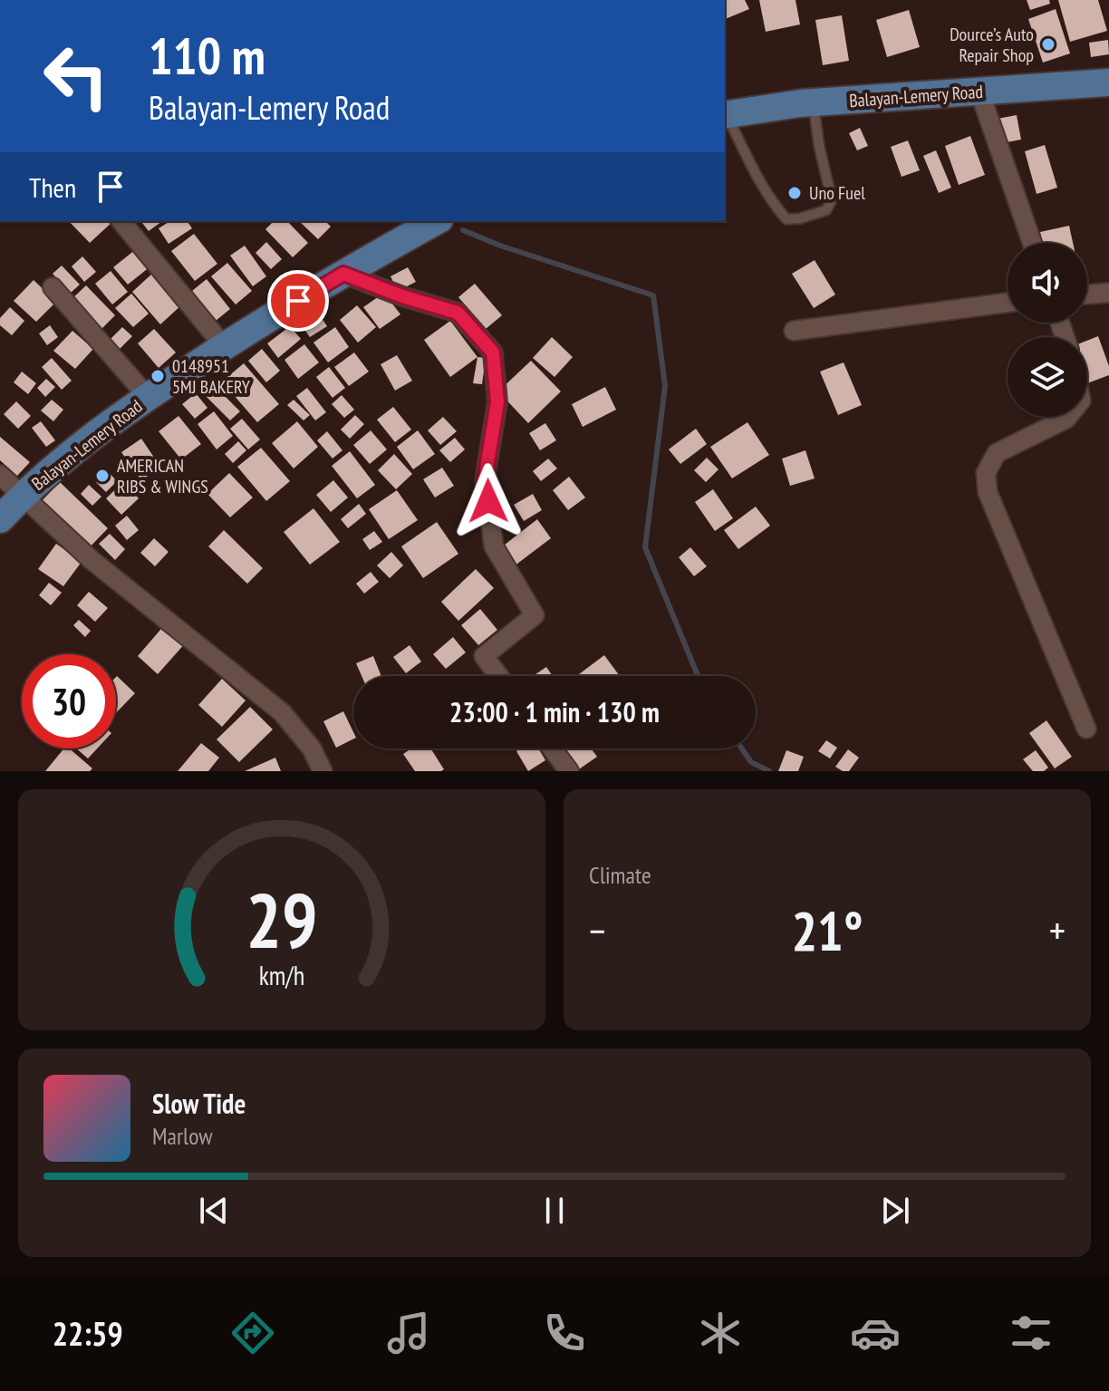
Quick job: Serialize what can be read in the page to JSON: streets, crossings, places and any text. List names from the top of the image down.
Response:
{
  "streets": {
    "main road": ["Balayan-Lemery Road"]
  },
  "places": [
    "Dource’s Auto Repair Shop",
    "Uno Fuel",
    "0148951 5MJ BAKERY",
    "AMERICAN RIBS & WINGS"
  ],
  "page": {
    "turn": ["110 m", "Balayan-Lemery Road"],
    "then": "Then",
    "limit": "30",
    "trip": "23:00 · 1 min · 130 m",
    "tile": "Climate",
    "heat": ["−", "21°", "+"],
    "song": ["Slow Tide", "Marlow"],
    "tabs": "22:59",
    "gauge": ["29", "km/h"]
  }
}
